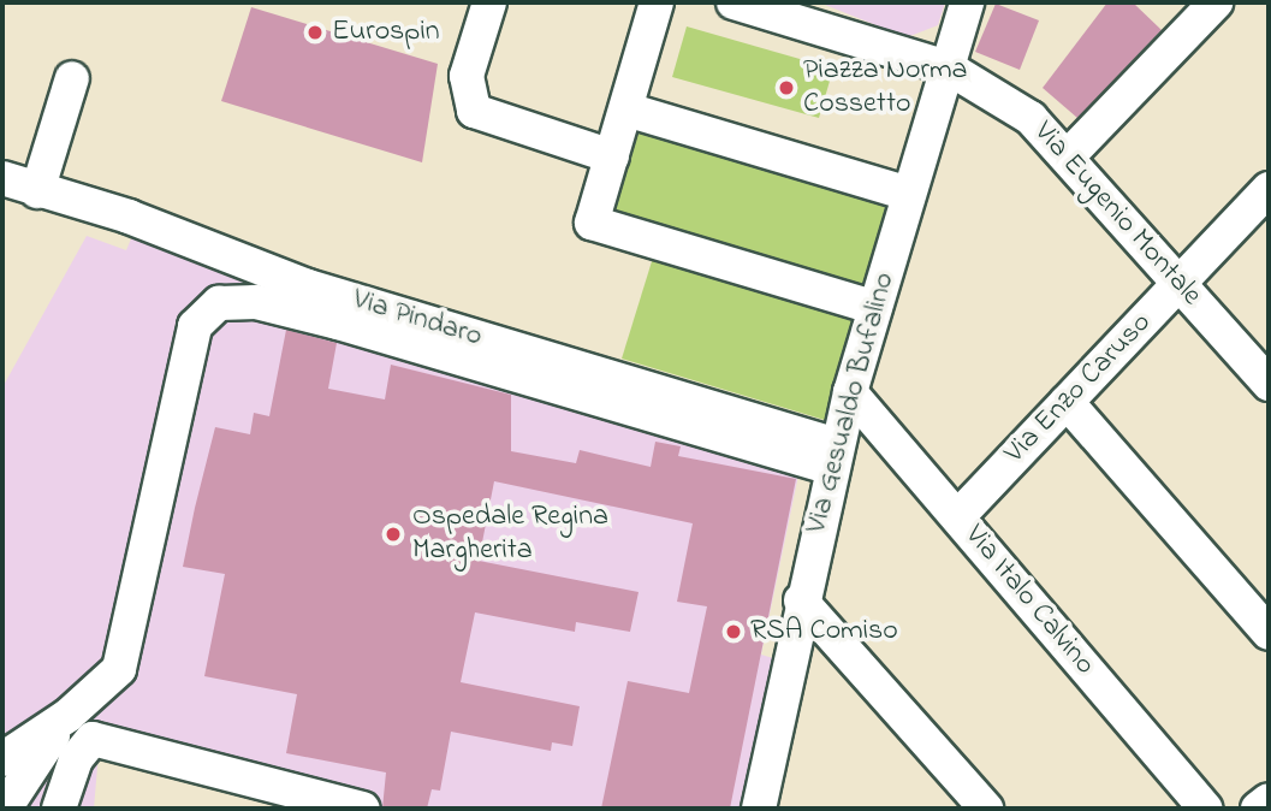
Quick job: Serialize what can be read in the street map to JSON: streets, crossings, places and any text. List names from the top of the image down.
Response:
{
  "streets": {
    "street": [
      "Via Eugenio Montale",
      "Via Pindaro",
      "Via Enzo Caruso",
      "Via Gesualdo Bufalino",
      "Via Italo Calvino"
    ]
  },
  "crossings": [
    ["Via Eugenio Montale", "Via Enzo Caruso"],
    ["Via Eugenio Montale", "Via Gesualdo Bufalino"],
    ["Via Pindaro", "Via Gesualdo Bufalino"],
    ["Via Enzo Caruso", "Via Italo Calvino"],
    ["Via Gesualdo Bufalino", "Via Italo Calvino"]
  ],
  "places": [
    "Eurospin",
    "Piazza Norma Cossetto",
    "Ospedale Regina Margherita",
    "RSA Comiso"
  ]
}
